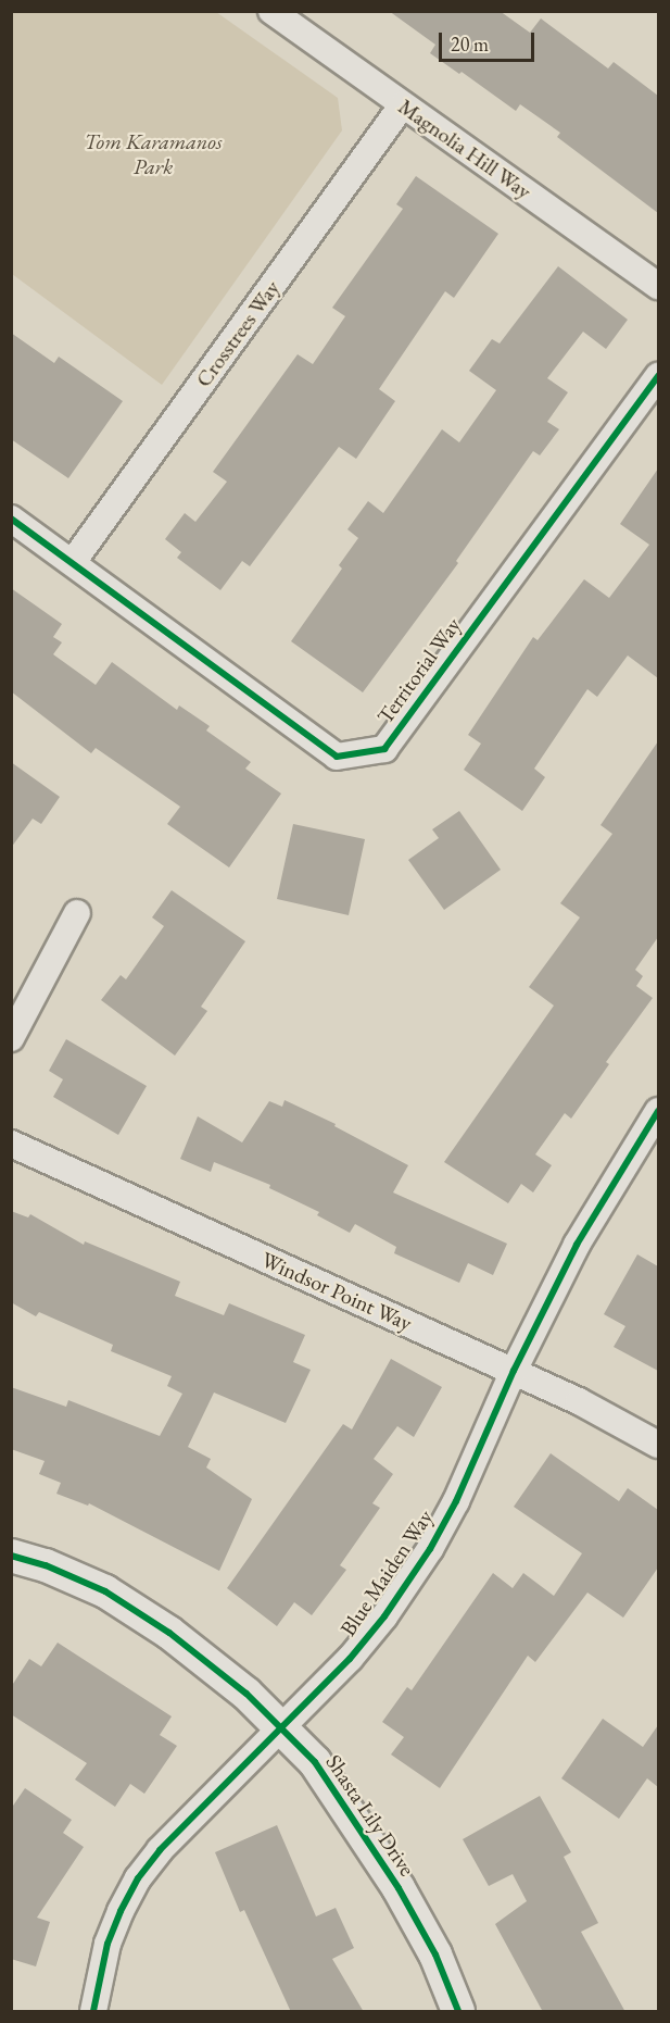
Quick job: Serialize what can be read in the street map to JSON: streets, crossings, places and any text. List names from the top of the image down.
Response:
{
  "streets": {
    "street": [
      "Magnolia Hill Way",
      "Crosstrees Way",
      "Territorial Way",
      "Windsor Point Way",
      "Blue Maiden Way",
      "Shasta Lily Drive"
    ]
  },
  "crossings": [
    ["Magnolia Hill Way", "Crosstrees Way"],
    ["Crosstrees Way", "Territorial Way"],
    ["Windsor Point Way", "Blue Maiden Way"],
    ["Blue Maiden Way", "Shasta Lily Drive"]
  ],
  "parks": ["Tom Karamanos Park"],
  "scale_bar": "20 m"
}
